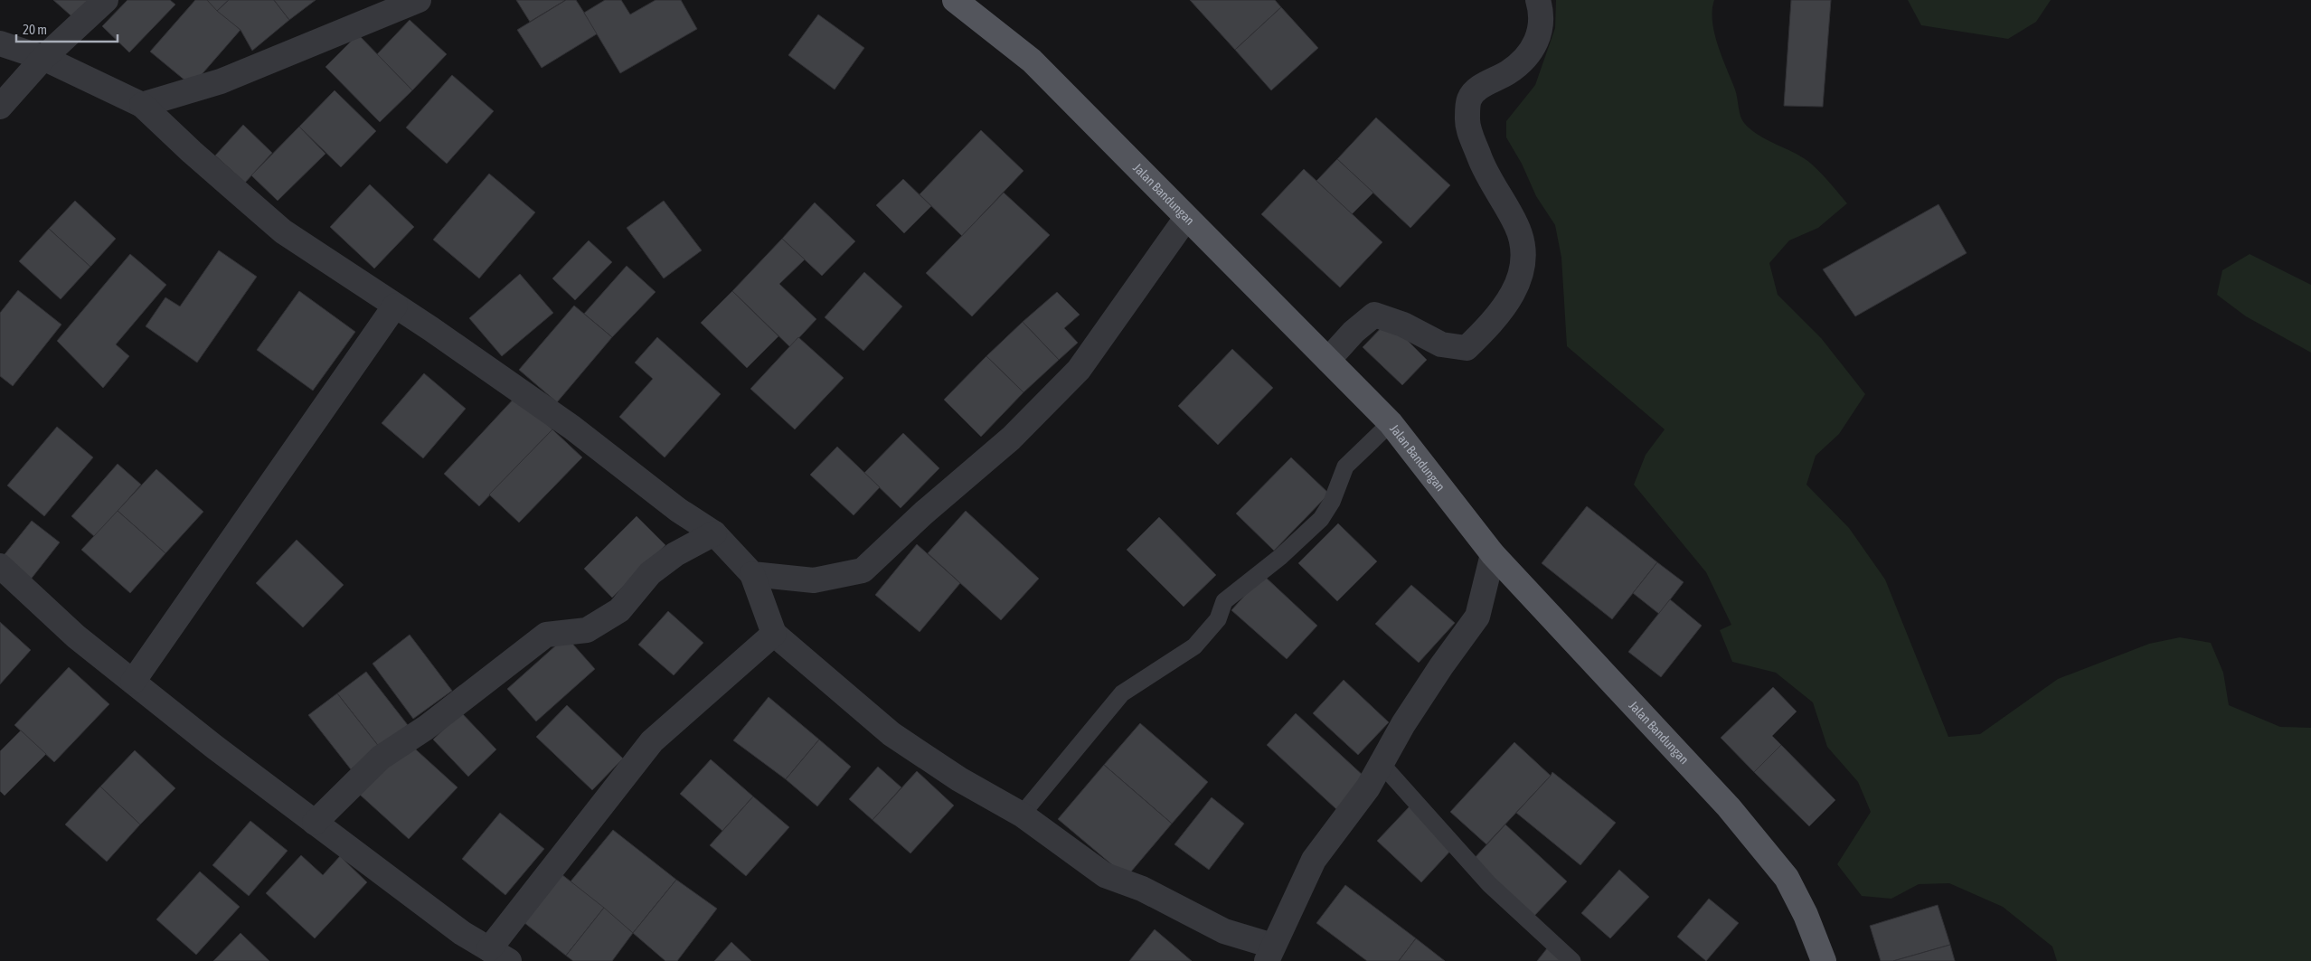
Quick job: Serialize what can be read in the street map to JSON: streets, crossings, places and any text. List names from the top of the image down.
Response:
{
  "streets": {
    "main road": ["Jalan Bandungan"]
  },
  "scale_bar": "20 m"
}
